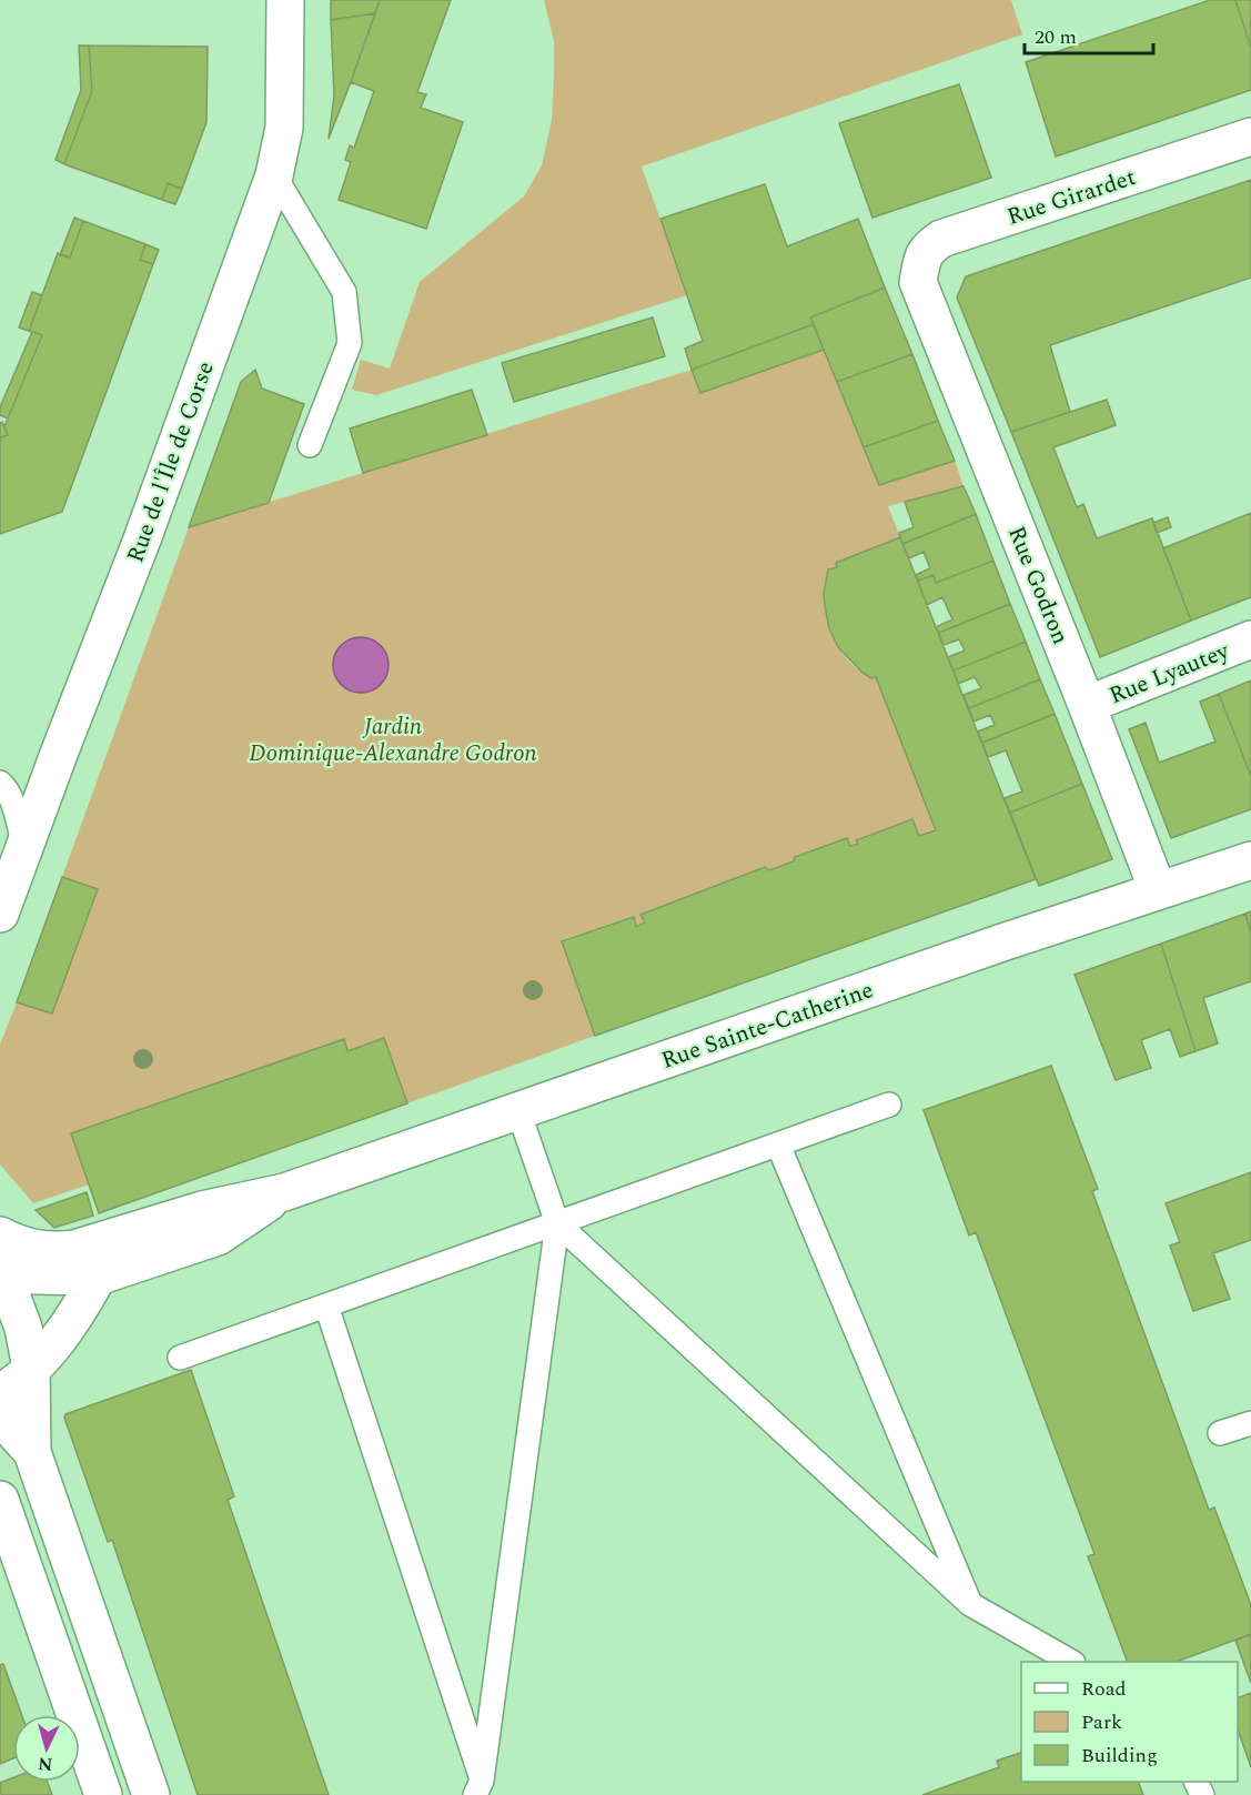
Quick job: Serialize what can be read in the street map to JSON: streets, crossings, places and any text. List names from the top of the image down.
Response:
{
  "streets": {
    "street": [
      "Rue Girardet",
      "Rue de l'Île de Corse",
      "Rue Godron",
      "Rue Lyautey",
      "Rue Sainte-Catherine"
    ]
  },
  "crossings": [
    ["Rue Girardet", "Rue Godron"],
    ["Rue Godron", "Rue Lyautey"],
    ["Rue Godron", "Rue Sainte-Catherine"]
  ],
  "parks": ["Jardin Dominique-Alexandre Godron"],
  "legend": ["Road", "Park", "Building"],
  "scale_bar": "20 m",
  "north": "bottom"
}
